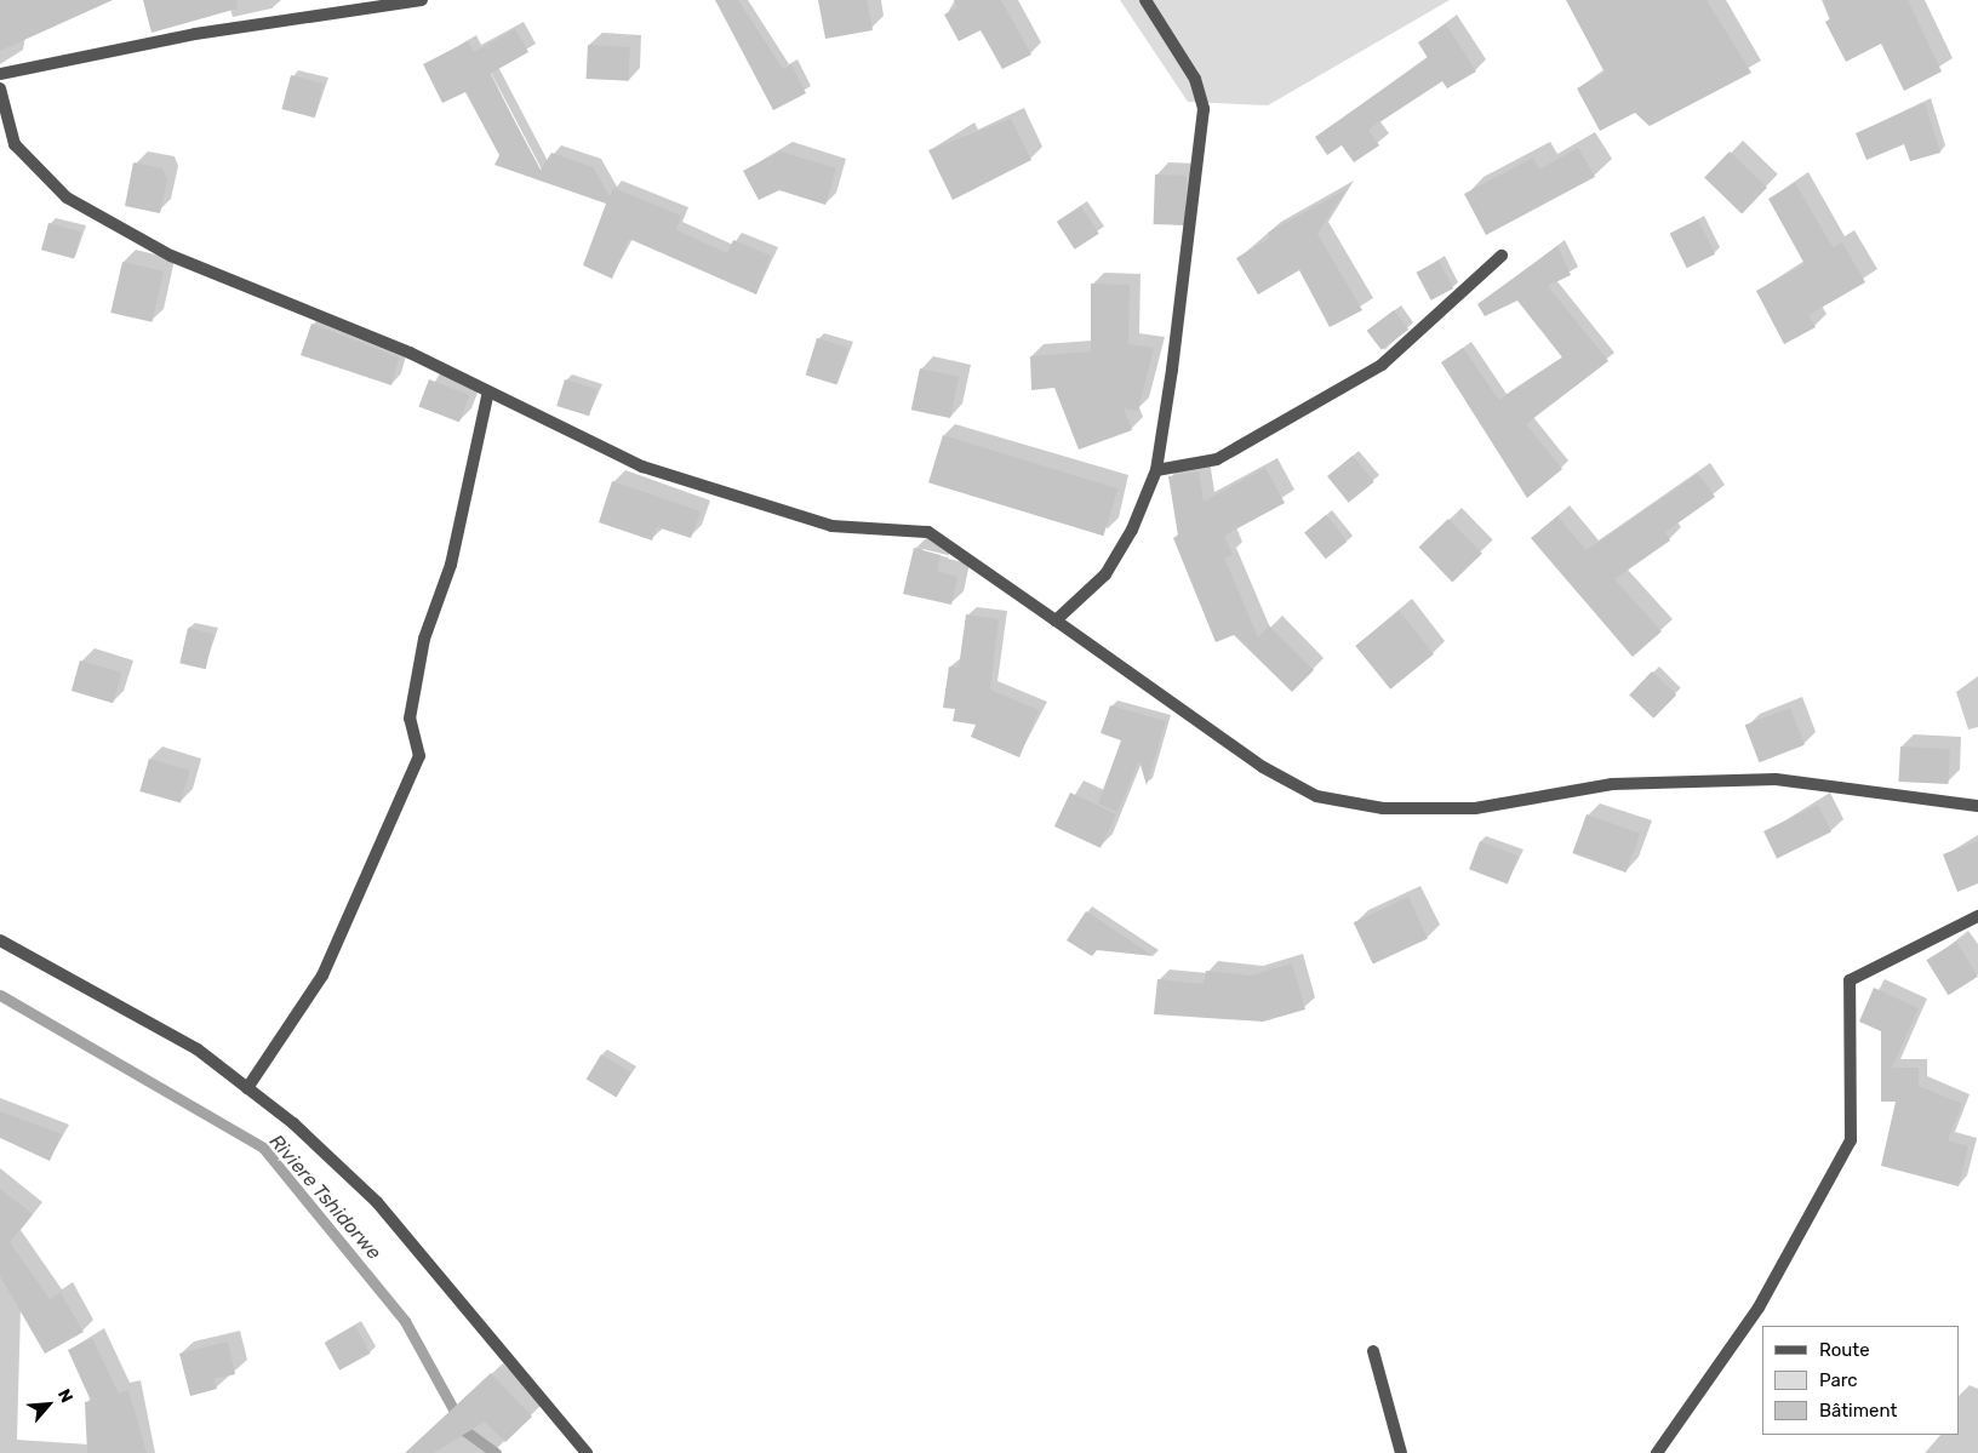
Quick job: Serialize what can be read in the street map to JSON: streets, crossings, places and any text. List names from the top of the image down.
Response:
{
  "water": ["Riviere Tshidorwe"],
  "legend": ["Route", "Parc", "Bâtiment"],
  "north": "top right"
}
